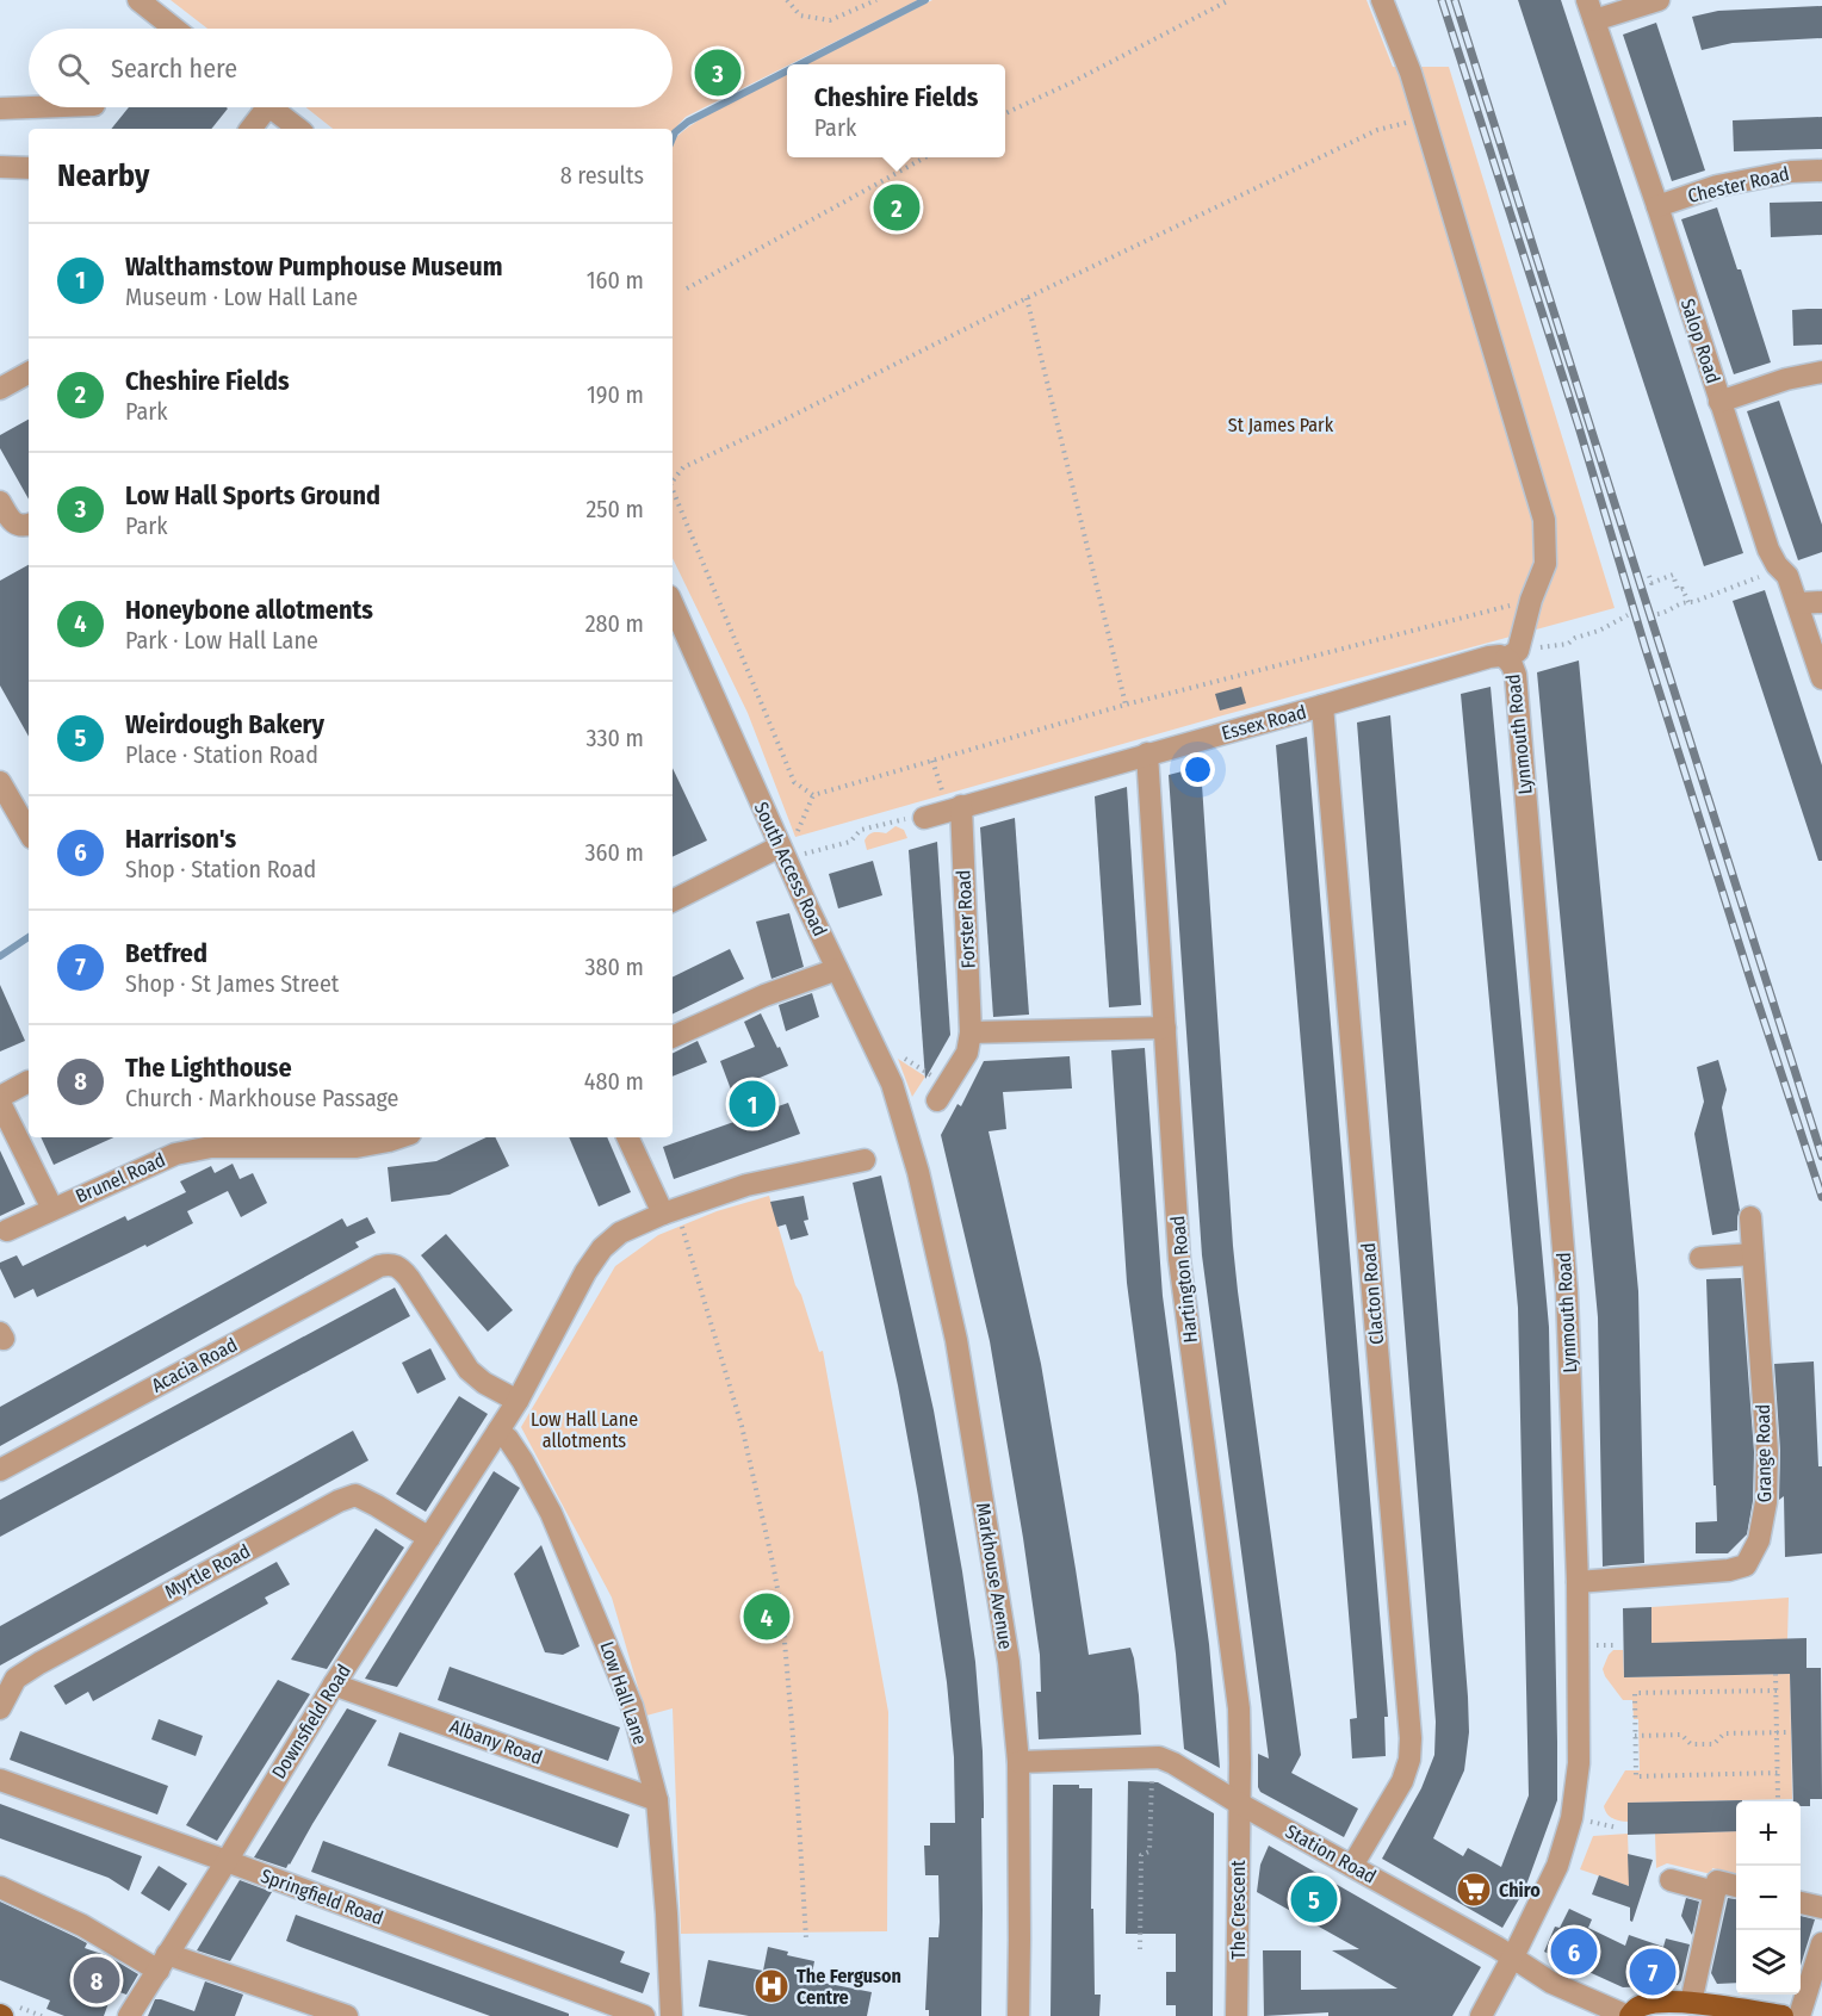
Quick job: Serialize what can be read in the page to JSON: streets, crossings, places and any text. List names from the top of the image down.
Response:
{
  "streets": {
    "street": [
      "Chester Road",
      "Salop Road",
      "Essex Road",
      "Lynmouth Road",
      "South Access Road",
      "Forster Road",
      "Brunel Road",
      "Hartington Road",
      "Clacton Road",
      "Acacia Road",
      "Grange Road",
      "Myrtle Road",
      "Markhouse Avenue",
      "Low Hall Lane",
      "Downsfield Road",
      "Albany Road",
      "Station Road",
      "Springfield Road",
      "The Crescent"
    ]
  },
  "crossings": [
    ["Chester Road", "Salop Road"],
    ["Essex Road", "Lynmouth Road"],
    ["Essex Road", "Forster Road"],
    ["Essex Road", "Hartington Road"],
    ["Essex Road", "Clacton Road"],
    ["Lynmouth Road", "Grange Road"],
    ["Lynmouth Road", "Station Road"],
    ["South Access Road", "Markhouse Avenue"],
    ["Hartington Road", "Station Road"],
    ["Hartington Road", "The Crescent"],
    ["Clacton Road", "Station Road"],
    ["Myrtle Road", "Downsfield Road"],
    ["Markhouse Avenue", "Station Road"],
    ["Low Hall Lane", "Downsfield Road"],
    ["Low Hall Lane", "Albany Road"],
    ["Downsfield Road", "Albany Road"],
    ["Downsfield Road", "Springfield Road"],
    ["Station Road", "The Crescent"]
  ],
  "parks": ["St James Park", "Low Hall Lane allotments"],
  "places": {
    "supermarket": ["Chiro"],
    "hospital": ["The Ferguson Centre"]
  },
  "page": {
    "search": "Search here",
    "pins": [
      "3",
      "2",
      "1",
      "4",
      "5",
      "6",
      "7",
      "8"
    ],
    "popup": ["Cheshire Fields", "Park"],
    "heading": ["Nearby", "8 results"],
    "list": [
      {
        "mark": "1",
        "name": "Walthamstow Pumphouse Museum",
        "note": "Museum · Low Hall Lane",
        "value": "160 m"
      },
      {
        "mark": "2",
        "name": "Cheshire Fields",
        "note": "Park",
        "value": "190 m"
      },
      {
        "mark": "3",
        "name": "Low Hall Sports Ground",
        "note": "Park",
        "value": "250 m"
      },
      {
        "mark": "4",
        "name": "Honeybone allotments",
        "note": "Park · Low Hall Lane",
        "value": "280 m"
      },
      {
        "mark": "5",
        "name": "Weirdough Bakery",
        "note": "Place · Station Road",
        "value": "330 m"
      },
      {
        "mark": "6",
        "name": "Harrison's",
        "note": "Shop · Station Road",
        "value": "360 m"
      },
      {
        "mark": "7",
        "name": "Betfred",
        "note": "Shop · St James Street",
        "value": "380 m"
      },
      {
        "mark": "8",
        "name": "The Lighthouse",
        "note": "Church · Markhouse Passage",
        "value": "480 m"
      }
    ],
    "map_buttons": ["+", "−"]
  }
}
